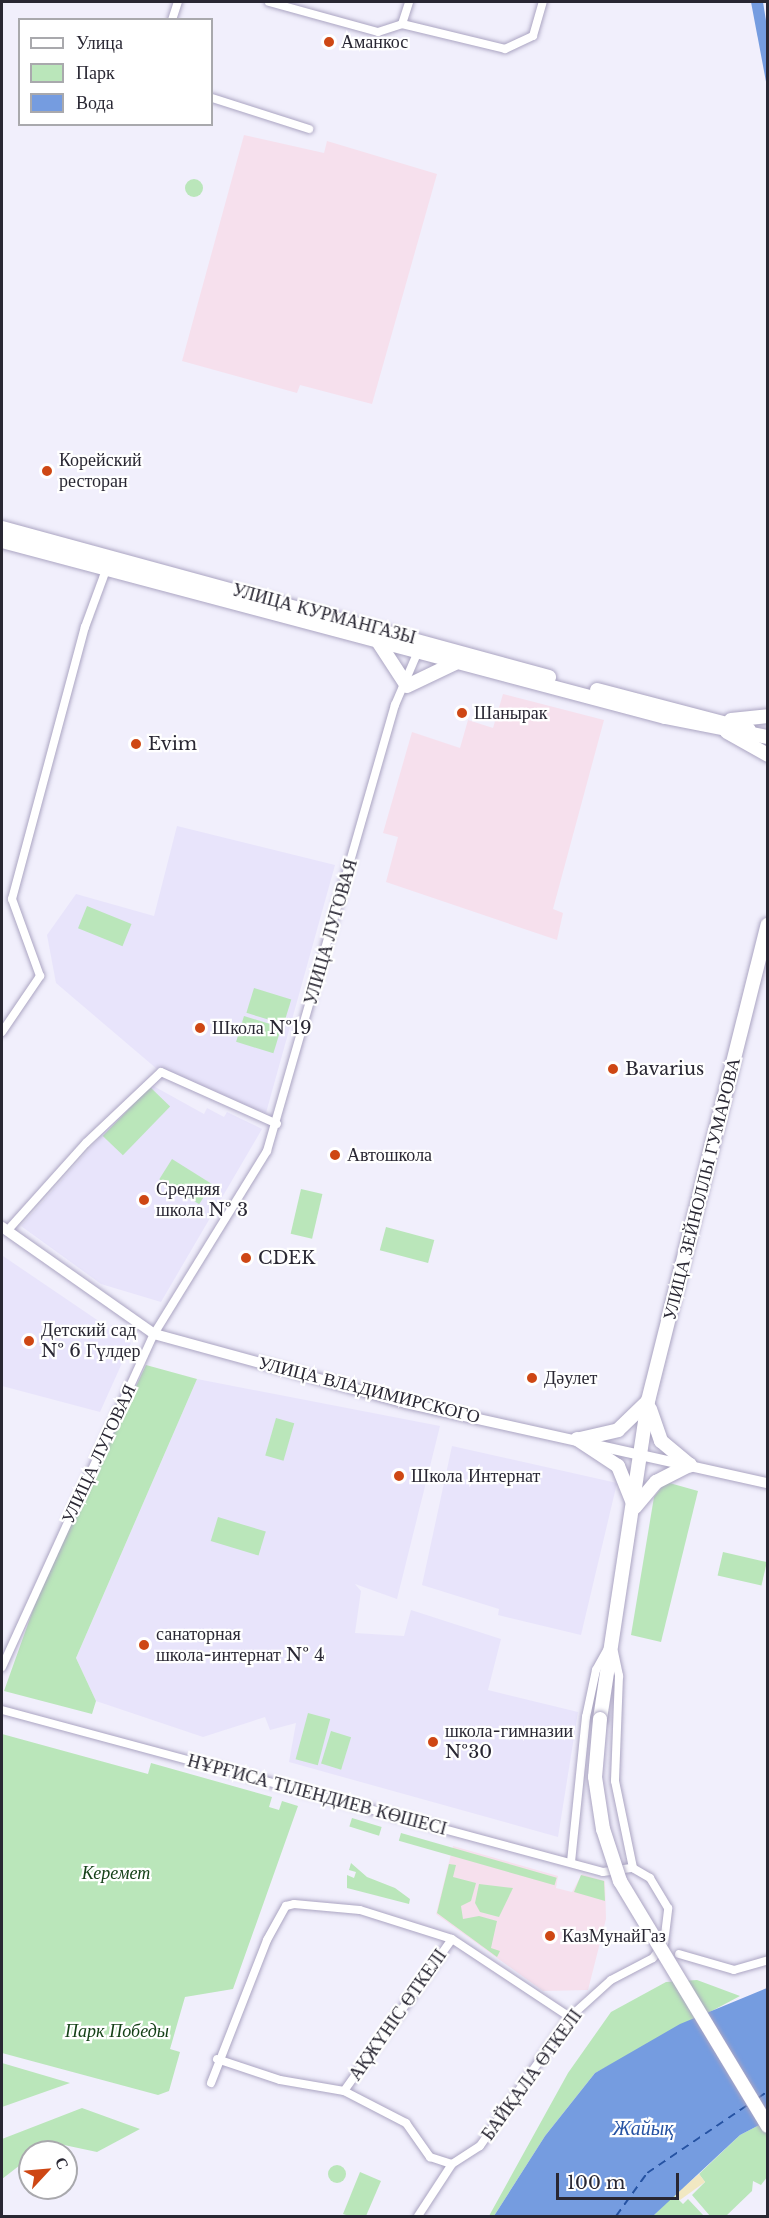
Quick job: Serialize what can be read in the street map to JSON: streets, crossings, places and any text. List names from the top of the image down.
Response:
{
  "streets": {
    "main road": ["УЛИЦА КУРМАНГАЗЫ", "УЛИЦА ЗЕЙНОЛЛЫ ГУМАРОВА"],
    "street": [
      "УЛИЦА ЛУГОВАЯ",
      "УЛИЦА ВЛАДИМИРСКОГО",
      "НҰРҒИСА ТІЛЕНДИЕВ КӨШЕСІ",
      "АҚЖҮНІС ӨТКЕЛІ",
      "БАЙҚАЛА ӨТКЕЛІ"
    ]
  },
  "crossings": [
    ["УЛИЦА КУРМАНГАЗЫ", "УЛИЦА ЛУГОВАЯ"],
    ["УЛИЦА ЛУГОВАЯ", "УЛИЦА ВЛАДИМИРСКОГО"],
    ["УЛИЦА ЗЕЙНОЛЛЫ ГУМАРОВА", "УЛИЦА ВЛАДИМИРСКОГО"],
    ["НҰРҒИСА ТІЛЕНДИЕВ КӨШЕСІ", "БАЙҚАЛА ӨТКЕЛІ"]
  ],
  "water": ["Жайық"],
  "parks": ["Керемет", "Парк Победы"],
  "places": [
    "Аманкос",
    "Корейский ресторан",
    "Шанырак",
    "Evim",
    "Школа №19",
    "Bavarius",
    "Автошкола",
    "Средняя школа № 3",
    "CDEK",
    "Детский сад № 6 Гүлдер",
    "Дәулет",
    "Школа Интернат",
    "санаторная школа-интернат № 4",
    "школа-гимназии №30",
    "КазМунайГаз"
  ],
  "legend": ["Улица", "Парк", "Вода"],
  "scale_bar": "100 m",
  "north": "top right"
}
